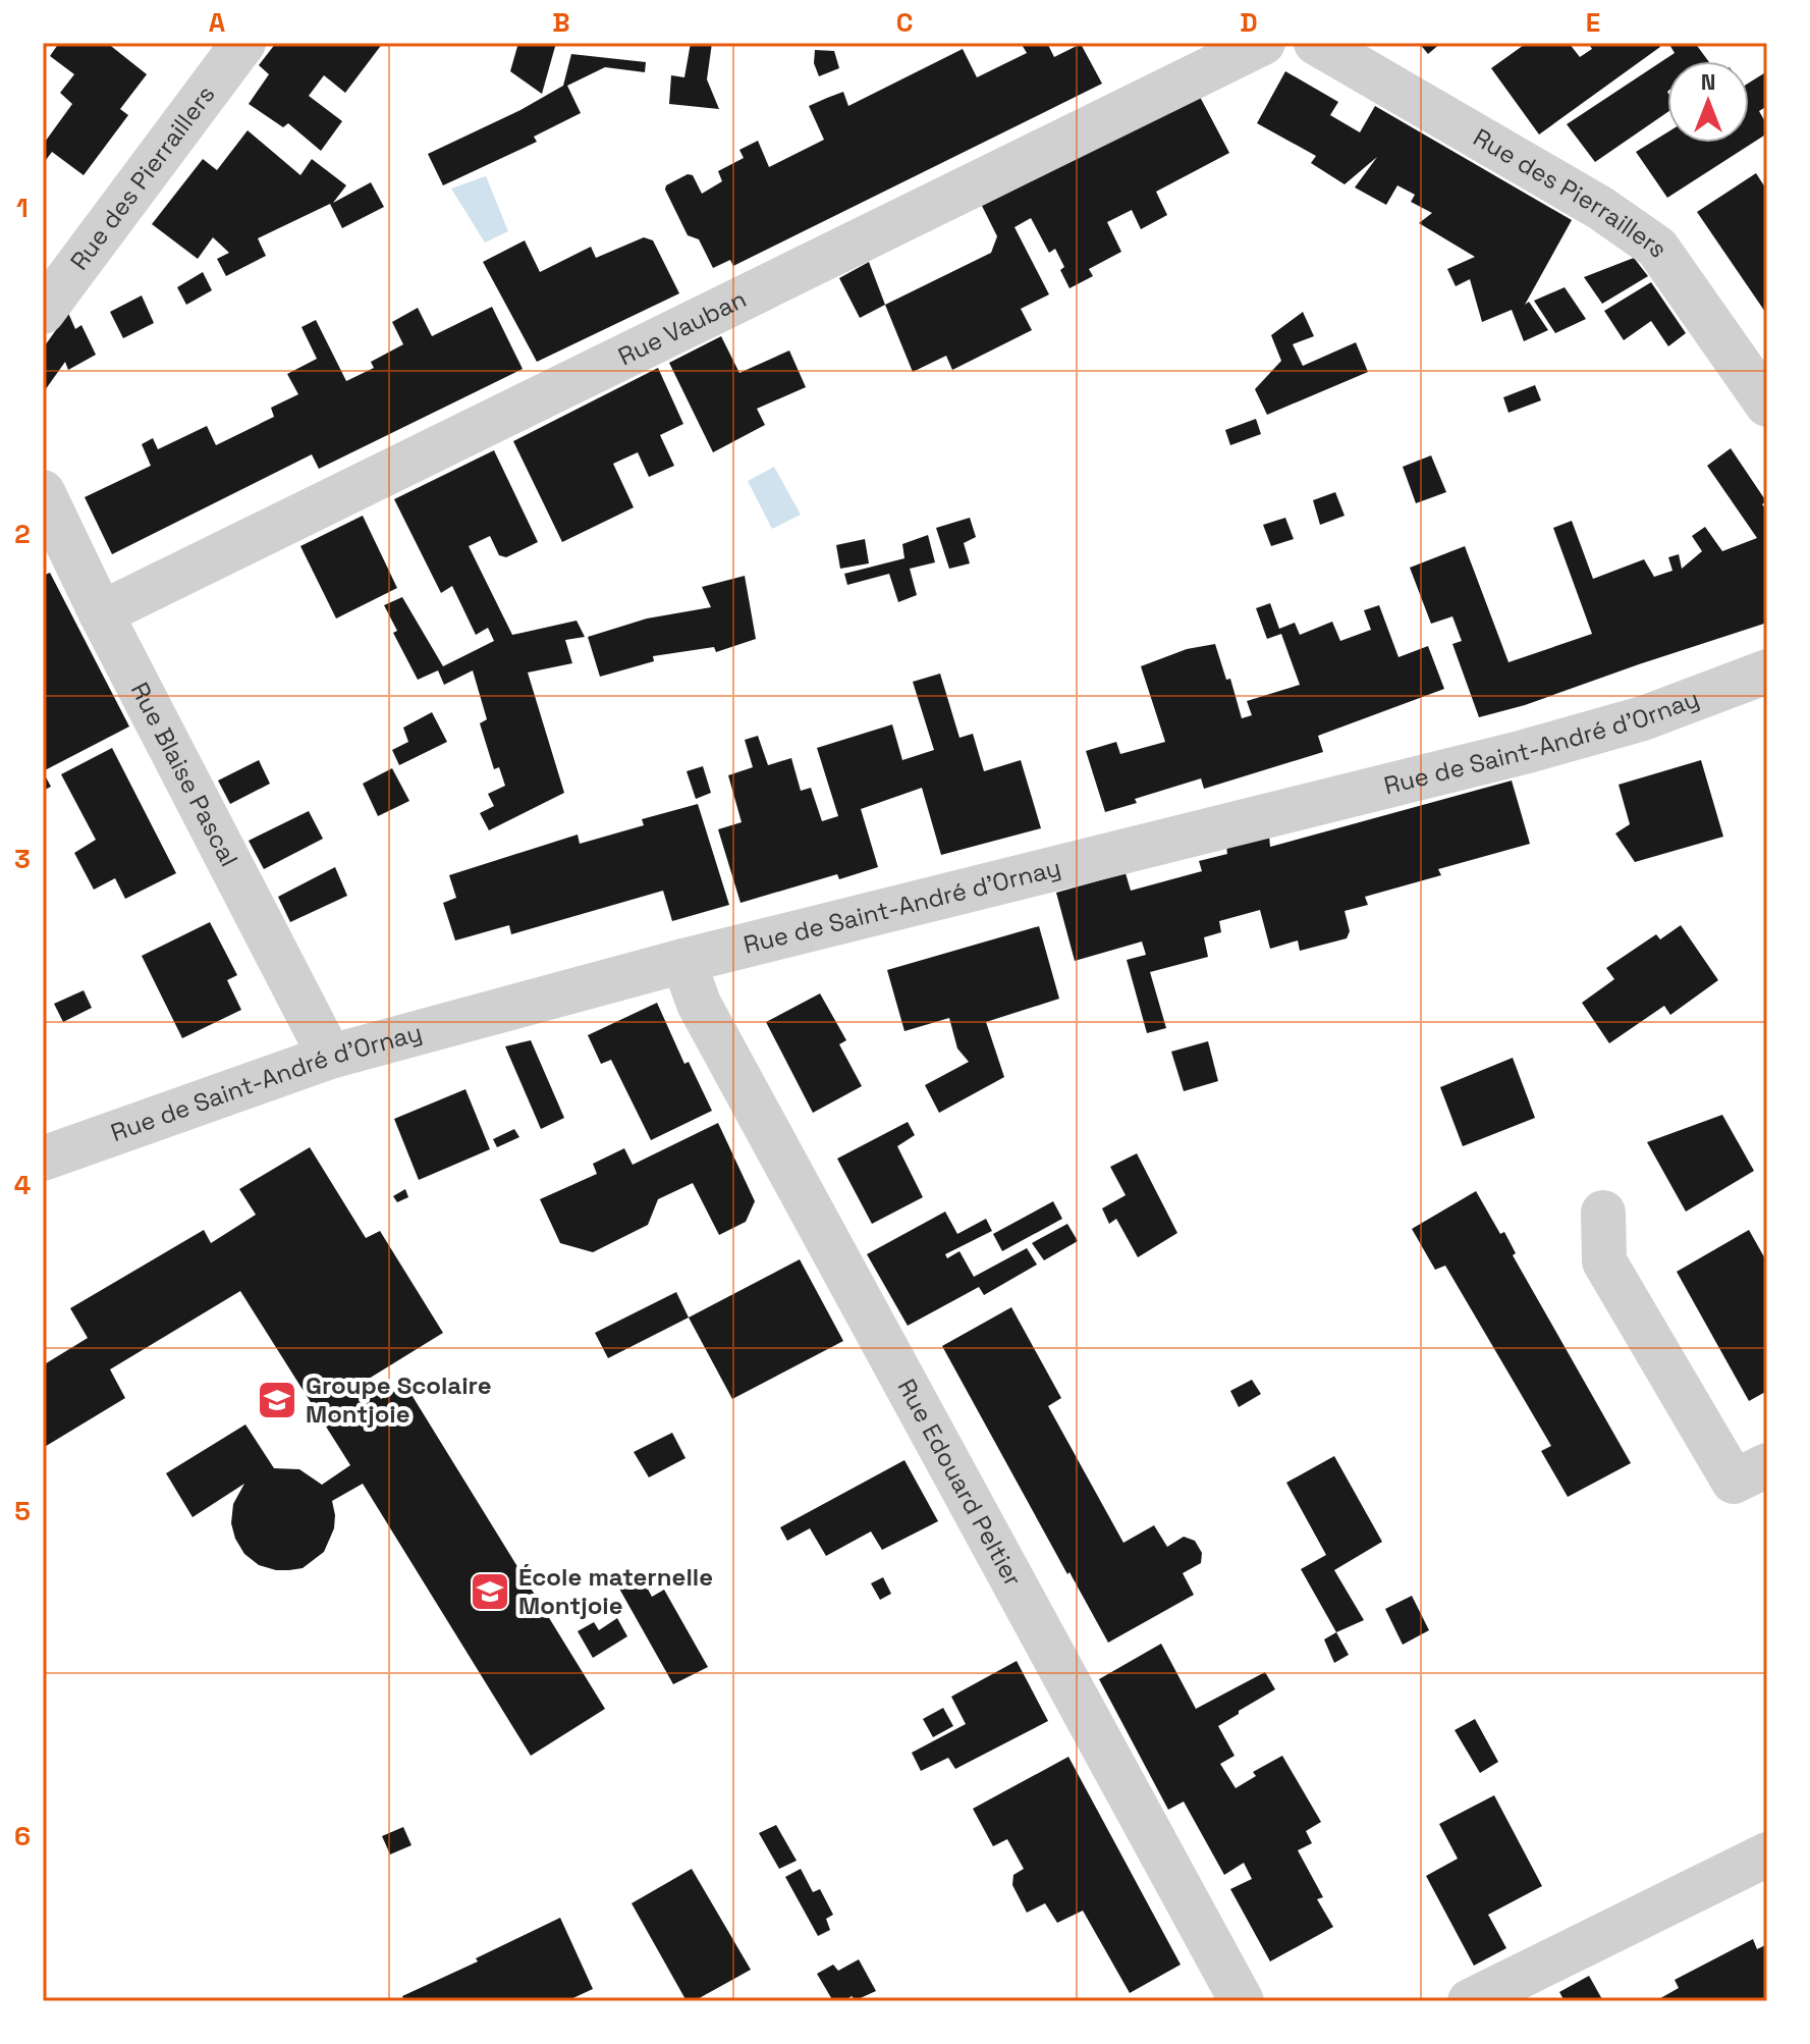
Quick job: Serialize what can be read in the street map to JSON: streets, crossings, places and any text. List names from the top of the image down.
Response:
{
  "streets": {
    "street": [
      "Rue des Pierraillers",
      "Rue Vauban",
      "Rue de Saint-André d'Ornay",
      "Rue Blaise Pascal",
      "Rue Edouard Peltier"
    ]
  },
  "crossings": [
    ["Rue Vauban", "Rue Blaise Pascal"],
    ["Rue de Saint-André d'Ornay", "Rue Blaise Pascal"],
    ["Rue de Saint-André d'Ornay", "Rue Edouard Peltier"]
  ],
  "places": {
    "school or university": ["Groupe Scolaire Montjoie", "École maternelle Montjoie"]
  },
  "north": "top",
  "grid": {
    "columns": [
      "A",
      "B",
      "C",
      "D",
      "E"
    ],
    "rows": [
      "1",
      "2",
      "3",
      "4",
      "5",
      "6"
    ]
  }
}
